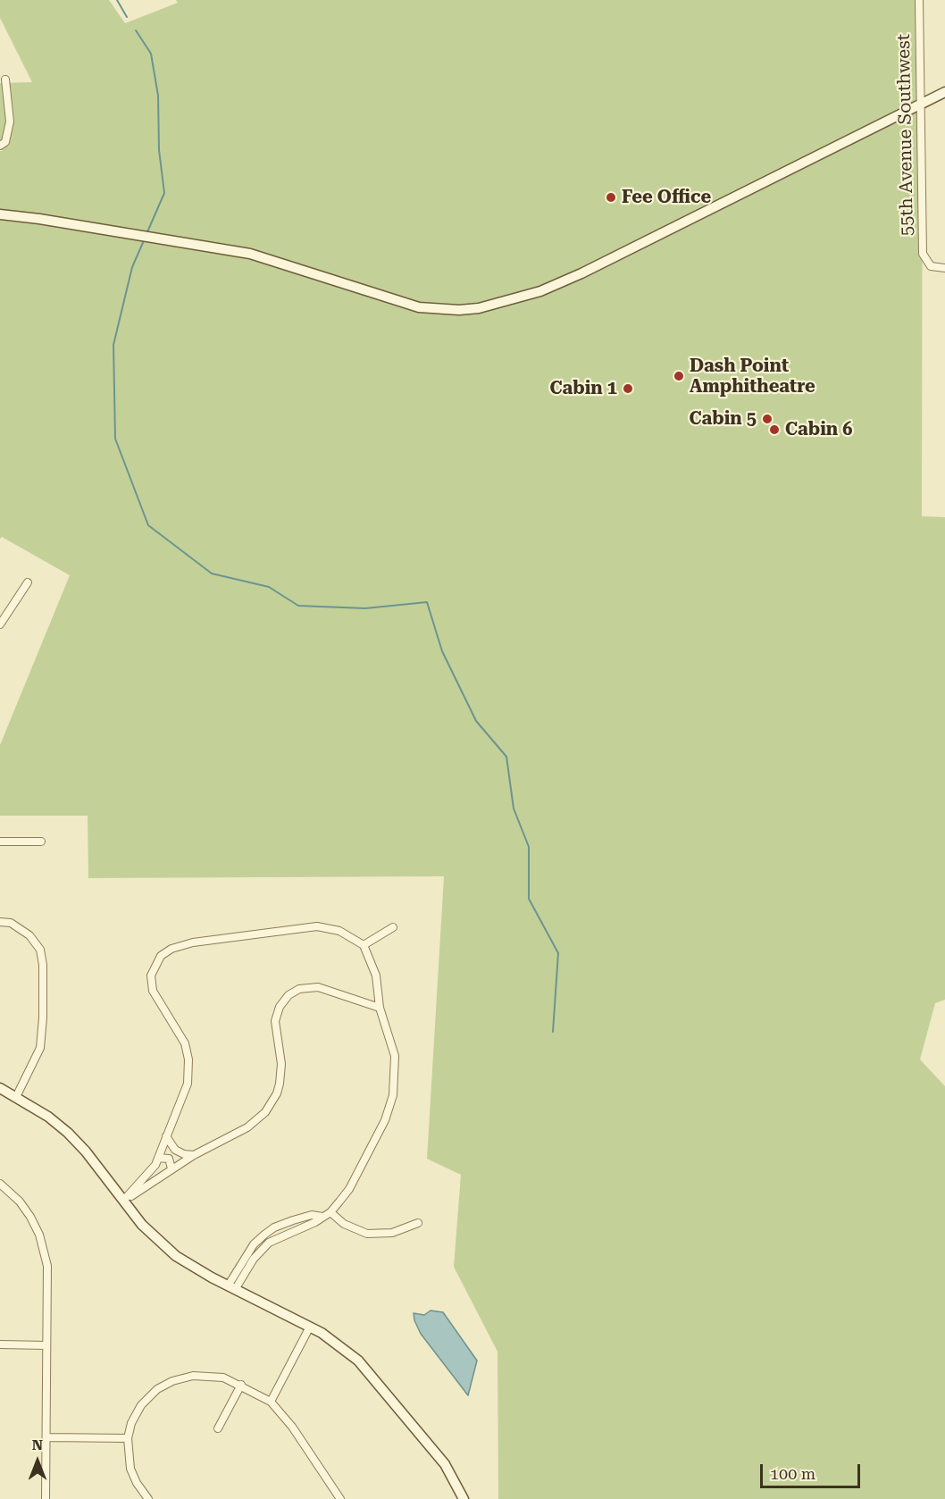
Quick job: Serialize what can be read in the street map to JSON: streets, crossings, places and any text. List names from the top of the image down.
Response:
{
  "streets": {
    "street": ["55th Avenue Southwest"]
  },
  "places": [
    "Fee Office",
    "Dash Point Amphitheatre",
    "Cabin 1",
    "Cabin 5",
    "Cabin 6"
  ],
  "scale_bar": "100 m",
  "north": "top"
}
